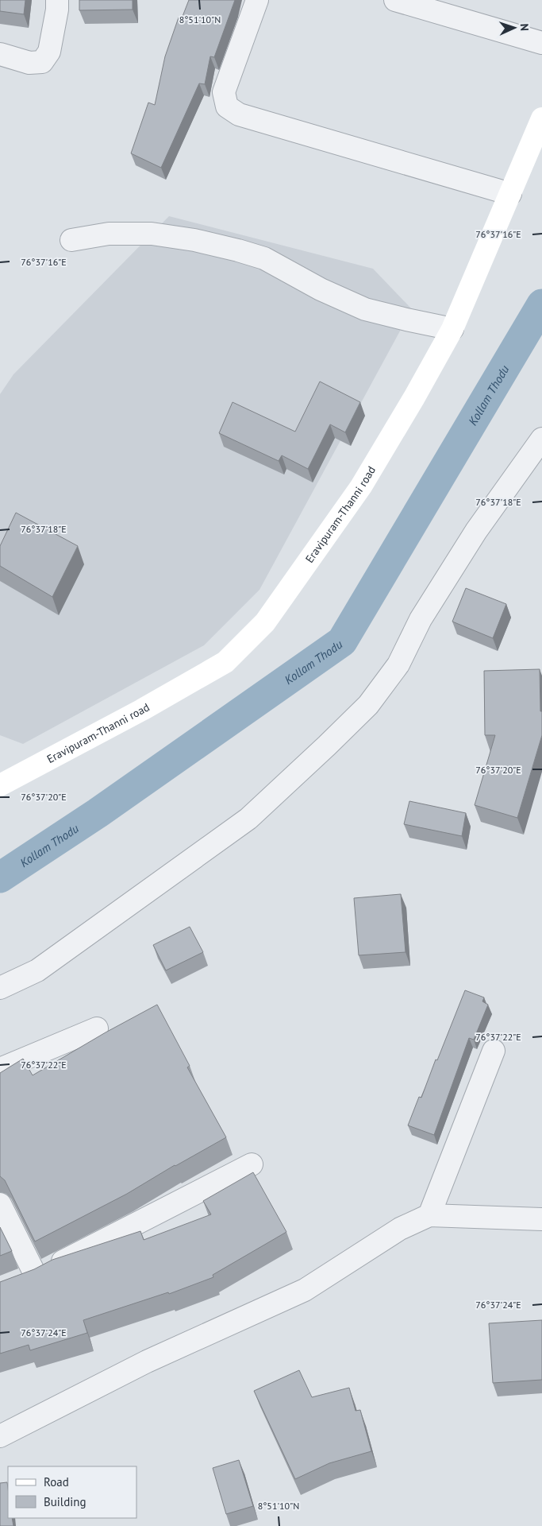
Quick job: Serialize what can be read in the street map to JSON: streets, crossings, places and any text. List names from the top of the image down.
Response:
{
  "streets": {
    "main road": ["Eravipuram-Thanni road"]
  },
  "water": ["Kollam Thodu"],
  "legend": ["Road", "Building"],
  "north": "right",
  "coordinates": [
    "8°51'10\"N",
    "76°37'16\"E",
    "76°37'18\"E",
    "76°37'20\"E",
    "76°37'22\"E",
    "76°37'24\"E"
  ]
}
